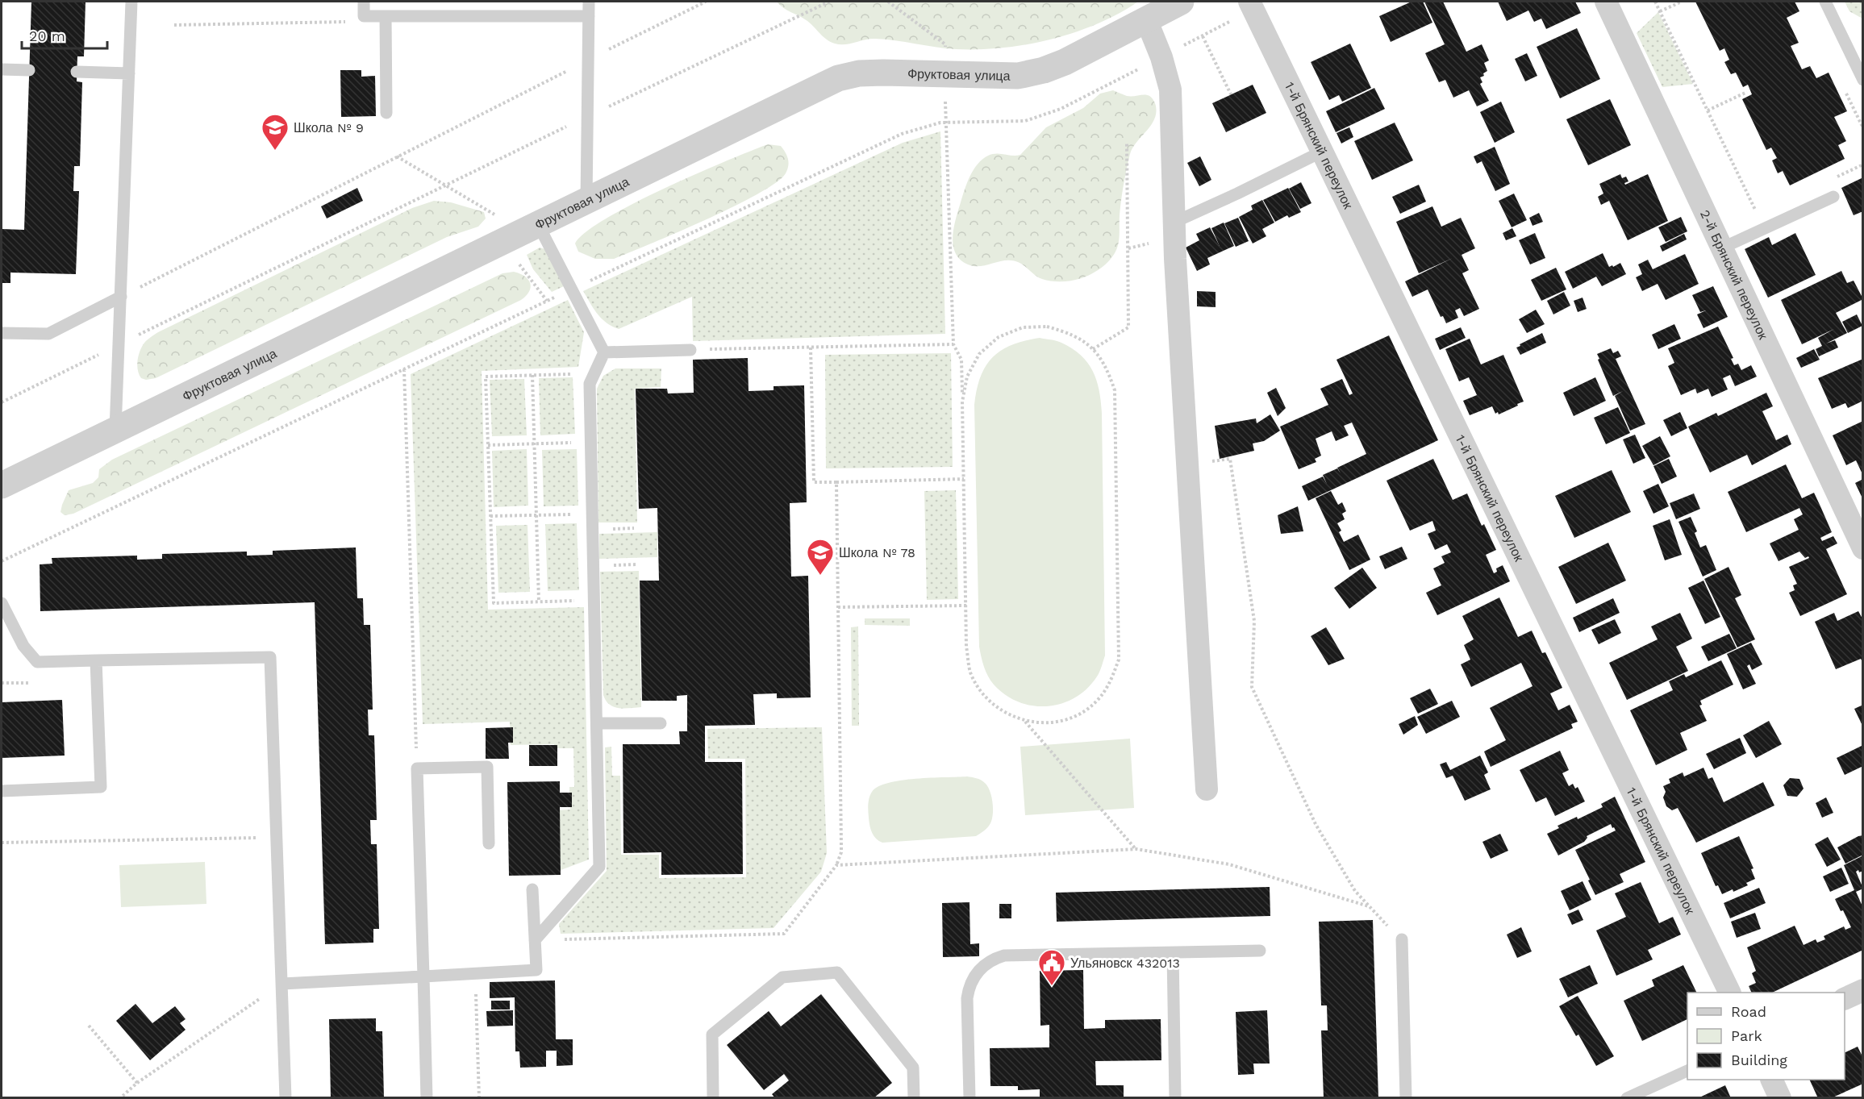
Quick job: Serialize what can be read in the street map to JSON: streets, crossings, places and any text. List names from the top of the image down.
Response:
{
  "streets": {
    "street": ["Фруктовая улица", "1-й Брянский переулок", "2-й Брянский переулок"]
  },
  "places": {
    "school or university": ["Школа № 9", "Школа № 78"],
    "public building": ["Ульяновск 432013"]
  },
  "legend": ["Road", "Park", "Building"],
  "scale_bar": "20 m"
}
